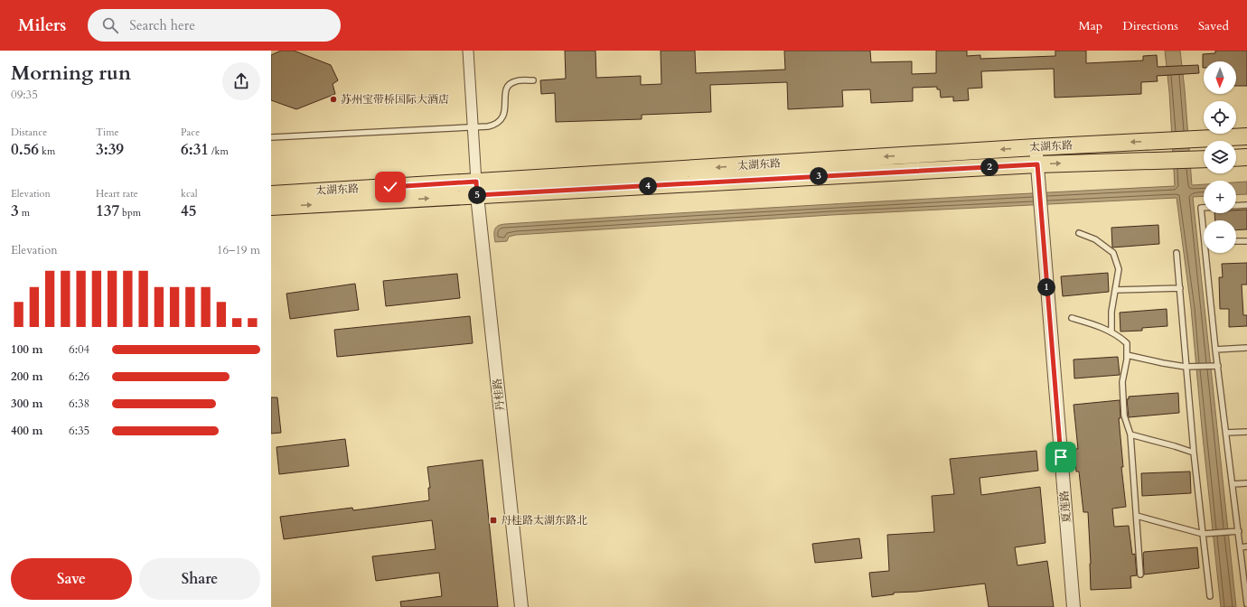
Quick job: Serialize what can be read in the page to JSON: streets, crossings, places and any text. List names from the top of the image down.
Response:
{
  "streets": {
    "main road": ["太湖东路"],
    "street": ["丹桂路", "夏莲路"]
  },
  "crossings": [
    ["太湖东路", "丹桂路"],
    ["太湖东路", "夏莲路"]
  ],
  "places": {
    "other": ["苏州宝带桥国际大酒店"],
    "transit": ["丹桂路太湖东路北"]
  },
  "north": "bottom",
  "page": {
    "header": "Milers",
    "search": "Search here",
    "nav": ["Map", "Directions", "Saved"],
    "heading": ["Morning run", "09:35"],
    "map_buttons": ["+", "−"],
    "stats": [
      ["Distance", "0.56 km"],
      ["Time", "3:39"],
      ["Pace", "6:31 /km"],
      ["Elevation", "3 m"],
      ["Heart rate", "137 bpm"],
      ["kcal", "45"]
    ],
    "pins": [
      "2",
      "3",
      "4",
      "5",
      "1"
    ],
    "chart": ["Elevation", "16–19 m"],
    "list": [
      {
        "name": "100 m",
        "note": "6:04"
      },
      {
        "name": "200 m",
        "note": "6:26"
      },
      {
        "name": "300 m",
        "note": "6:38"
      },
      {
        "name": "400 m",
        "note": "6:35"
      }
    ],
    "buttons": ["Save", "Share"]
  }
}
